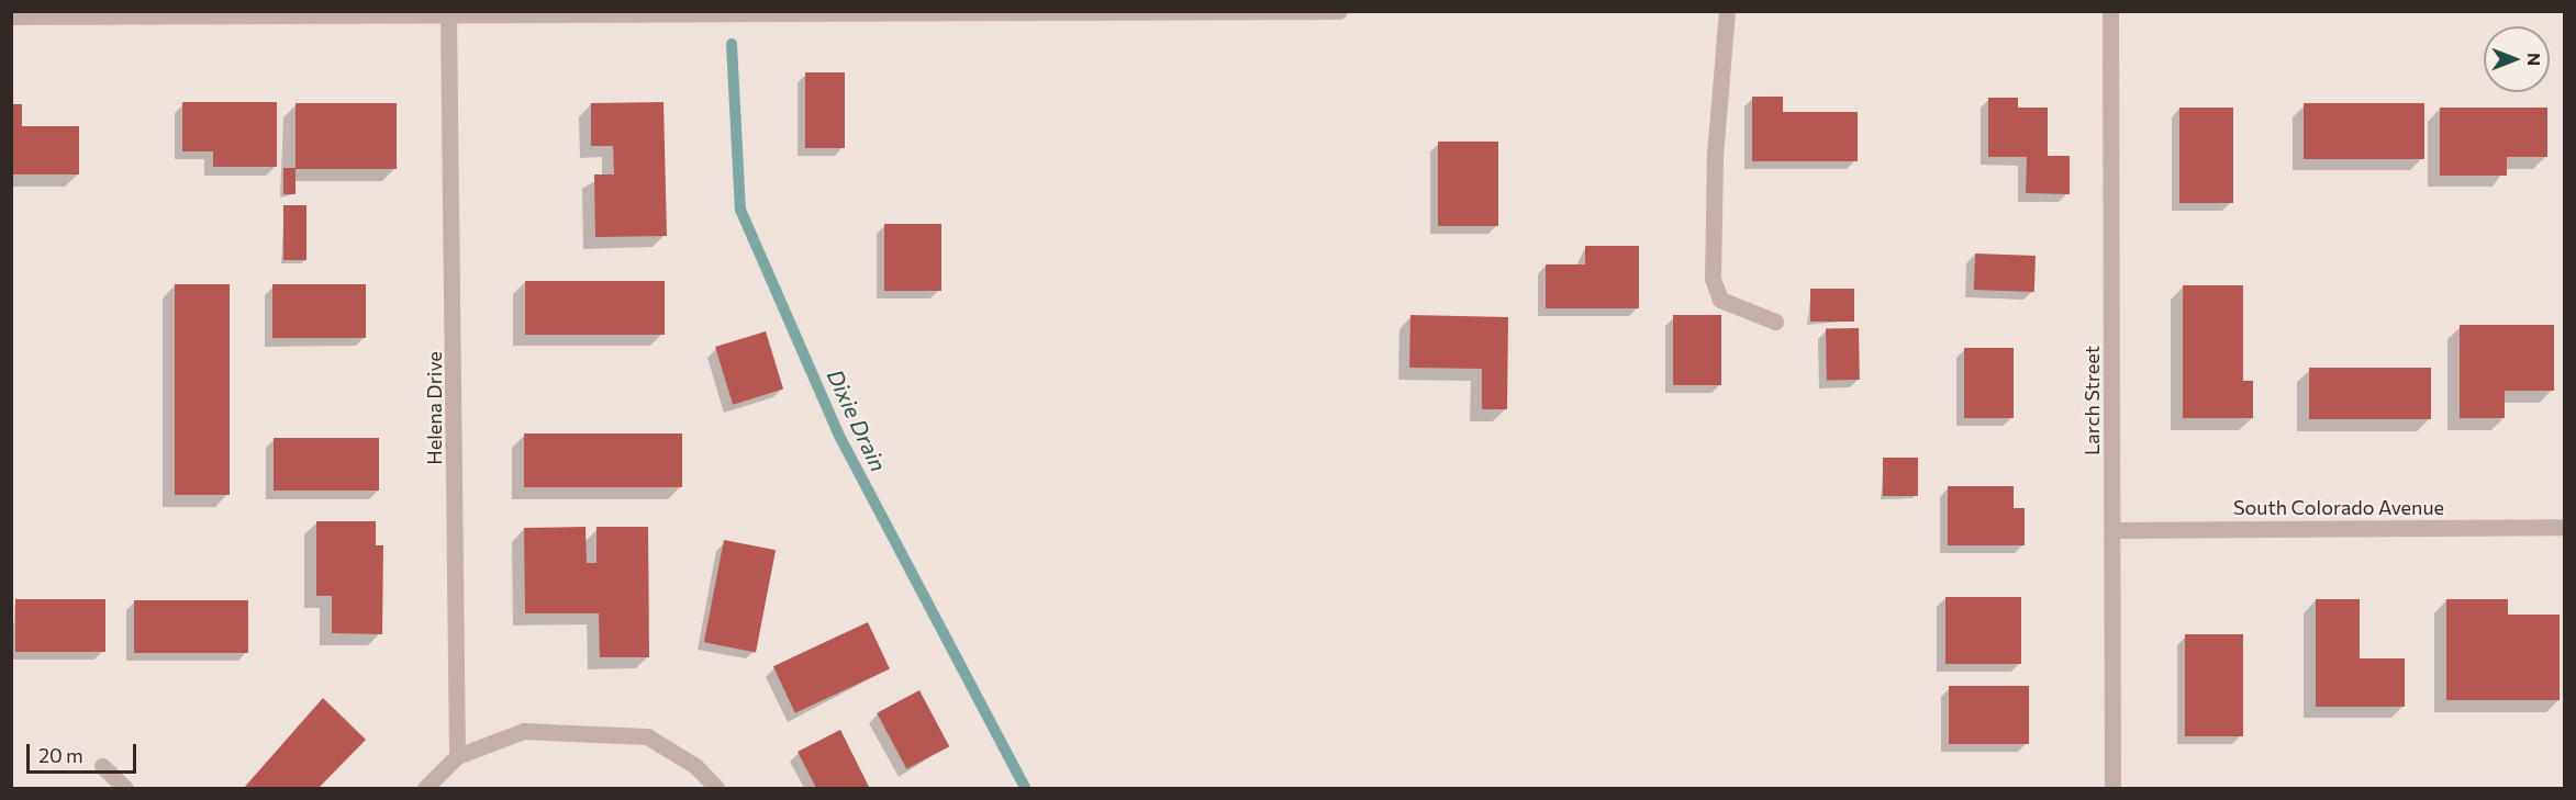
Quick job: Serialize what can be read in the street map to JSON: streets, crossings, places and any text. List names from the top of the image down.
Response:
{
  "streets": {
    "street": ["Larch Street", "Helena Drive", "South Colorado Avenue"]
  },
  "crossings": [
    ["Larch Street", "South Colorado Avenue"]
  ],
  "water": ["Dixie Drain"],
  "scale_bar": "20 m",
  "north": "right"
}
